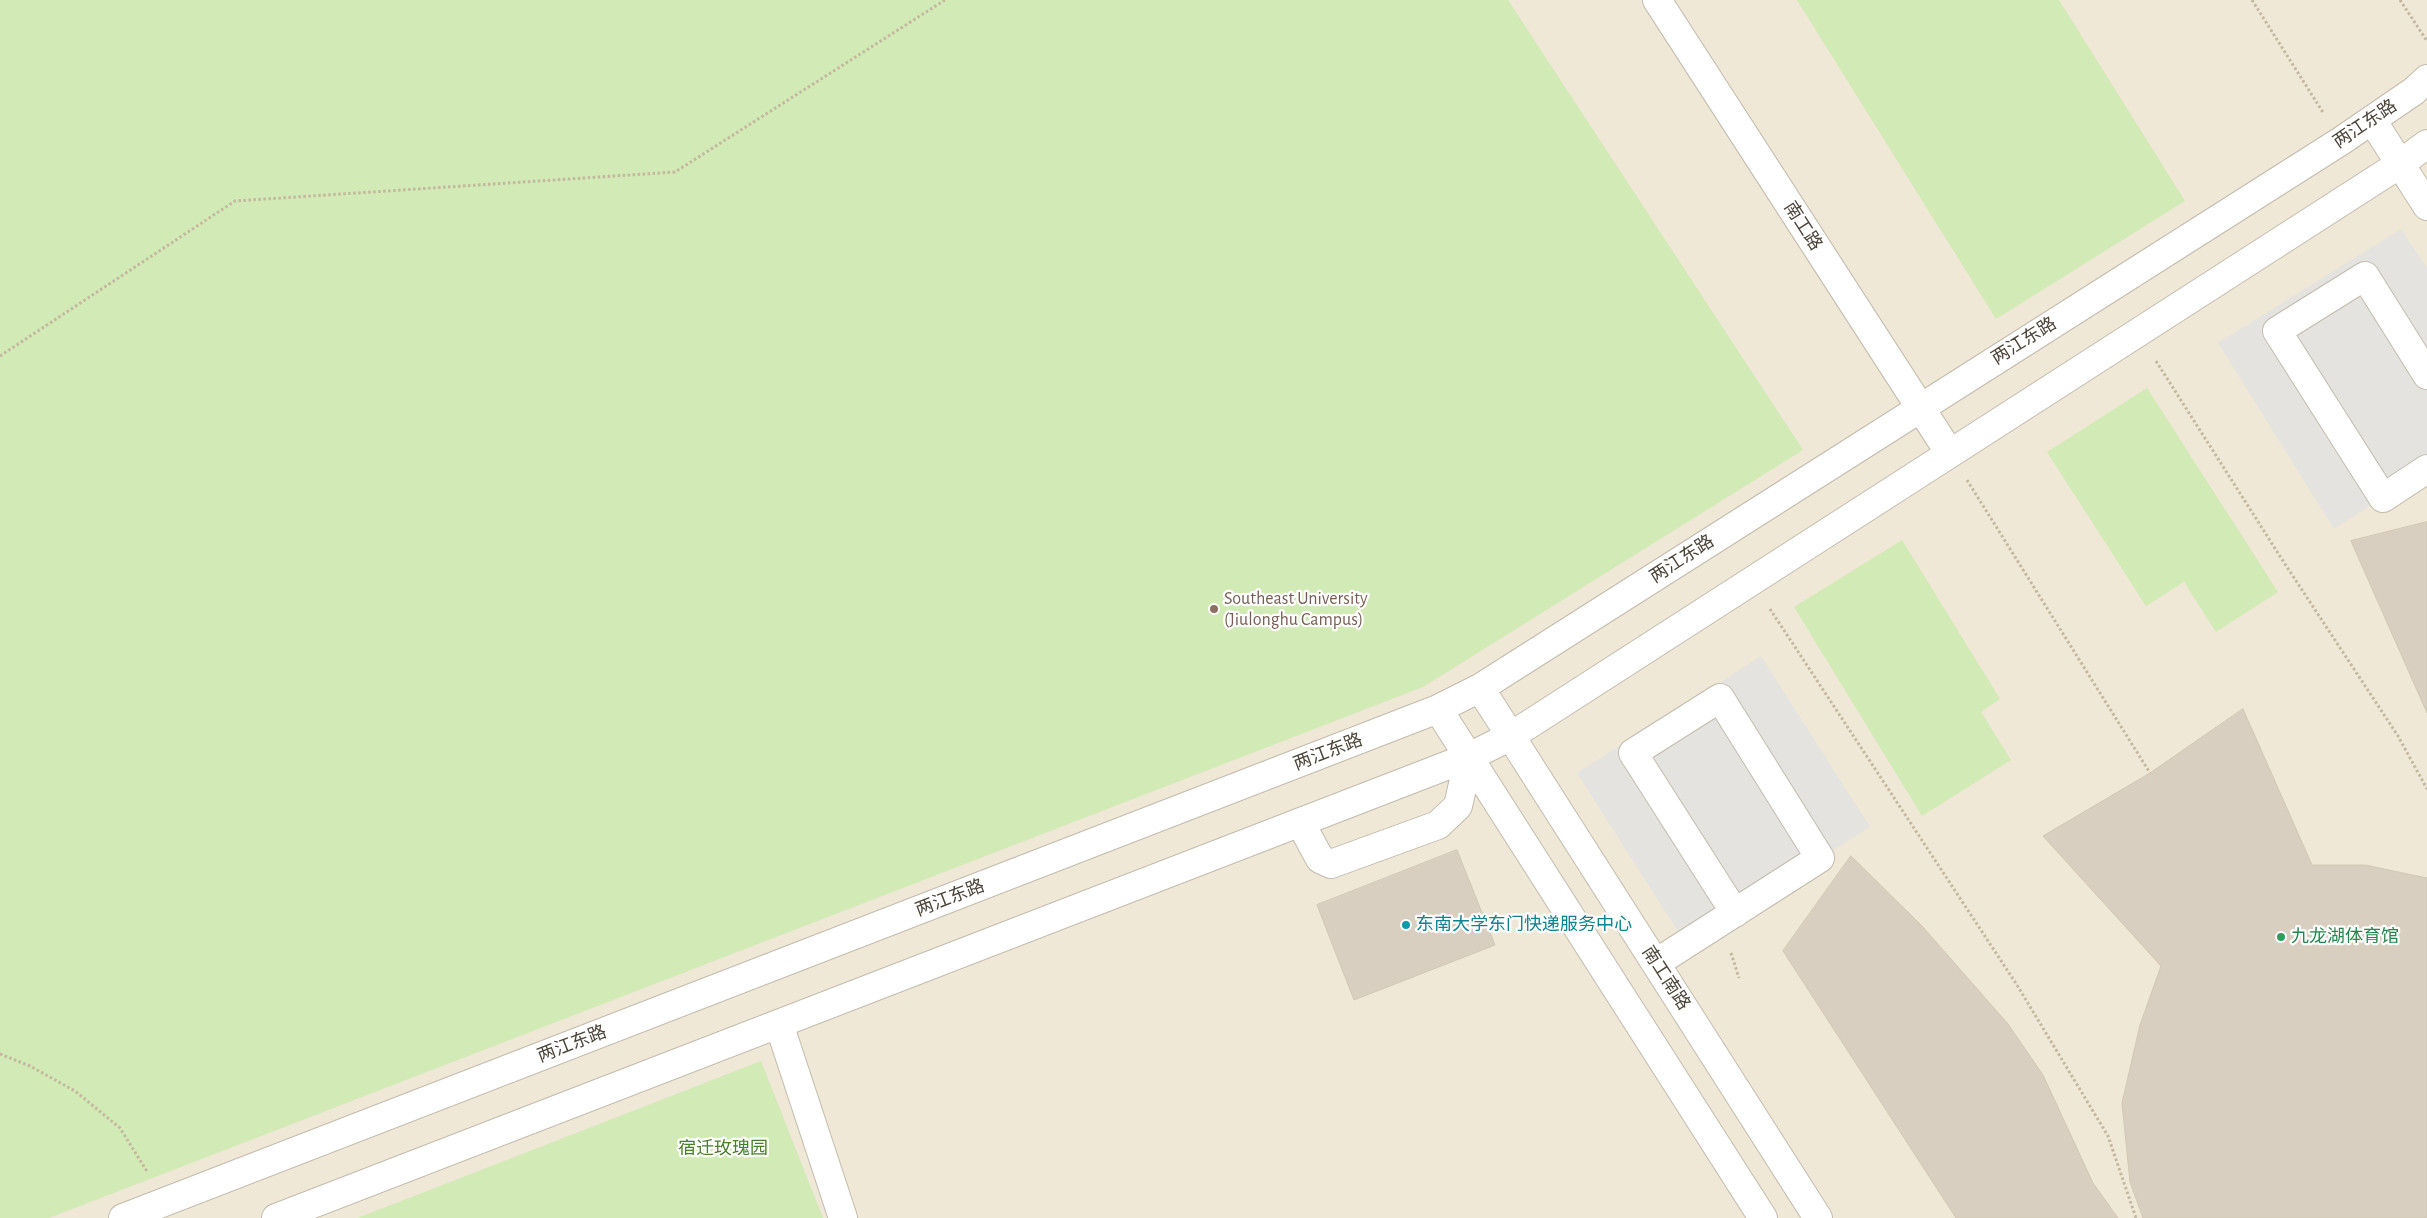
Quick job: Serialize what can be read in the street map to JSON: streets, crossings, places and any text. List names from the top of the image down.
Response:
{
  "streets": {
    "street": ["两江东路", "南工路", "南工南路"]
  },
  "crossings": [
    ["两江东路", "南工路"],
    ["两江东路", "南工南路"]
  ],
  "parks": ["宿迁玫瑰园"],
  "places": ["Southeast University (Jiulonghu Campus)", "东南大学东门快递服务中心", "九龙湖体育馆"]
}
